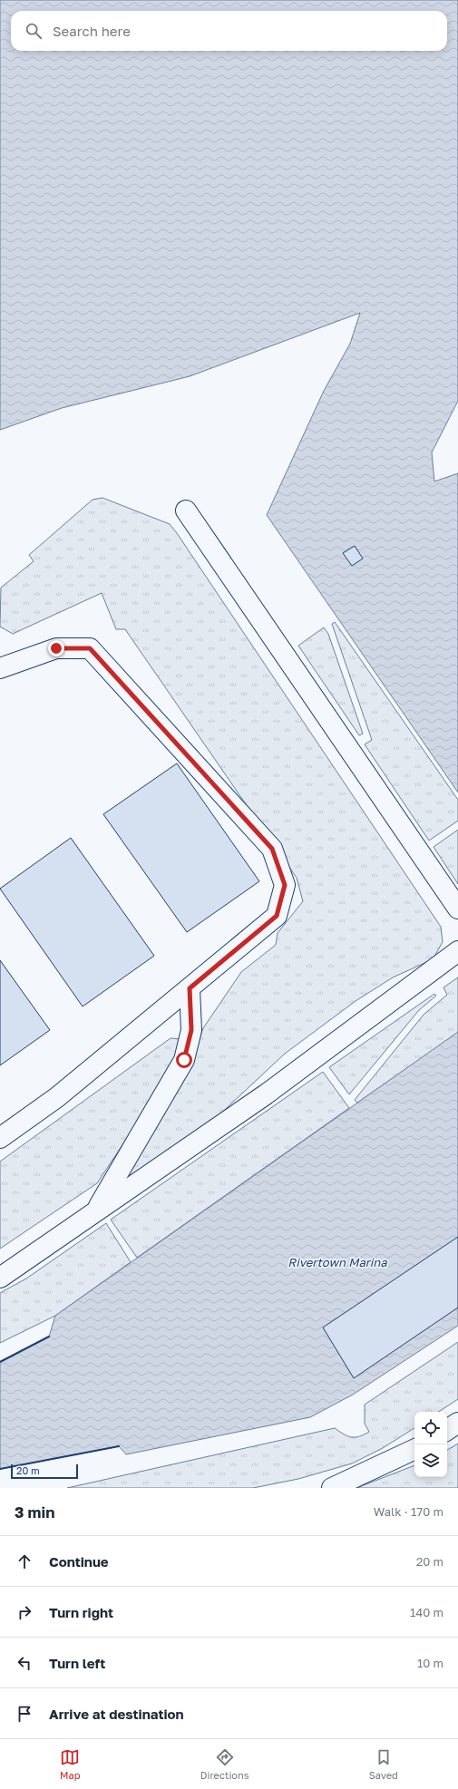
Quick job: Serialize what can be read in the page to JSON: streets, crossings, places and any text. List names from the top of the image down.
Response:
{
  "water": ["Rivertown Marina"],
  "scale_bar": "20 m",
  "page": {
    "search": "Search here",
    "scale": "20 m",
    "heading": ["3 min", "Walk · 170 m"],
    "list": [
      ["Continue", "20 m"],
      ["Turn right", "140 m"],
      ["Turn left", "10 m"],
      "Arrive at destination"
    ],
    "nav": ["Map", "Directions", "Saved"]
  }
}
